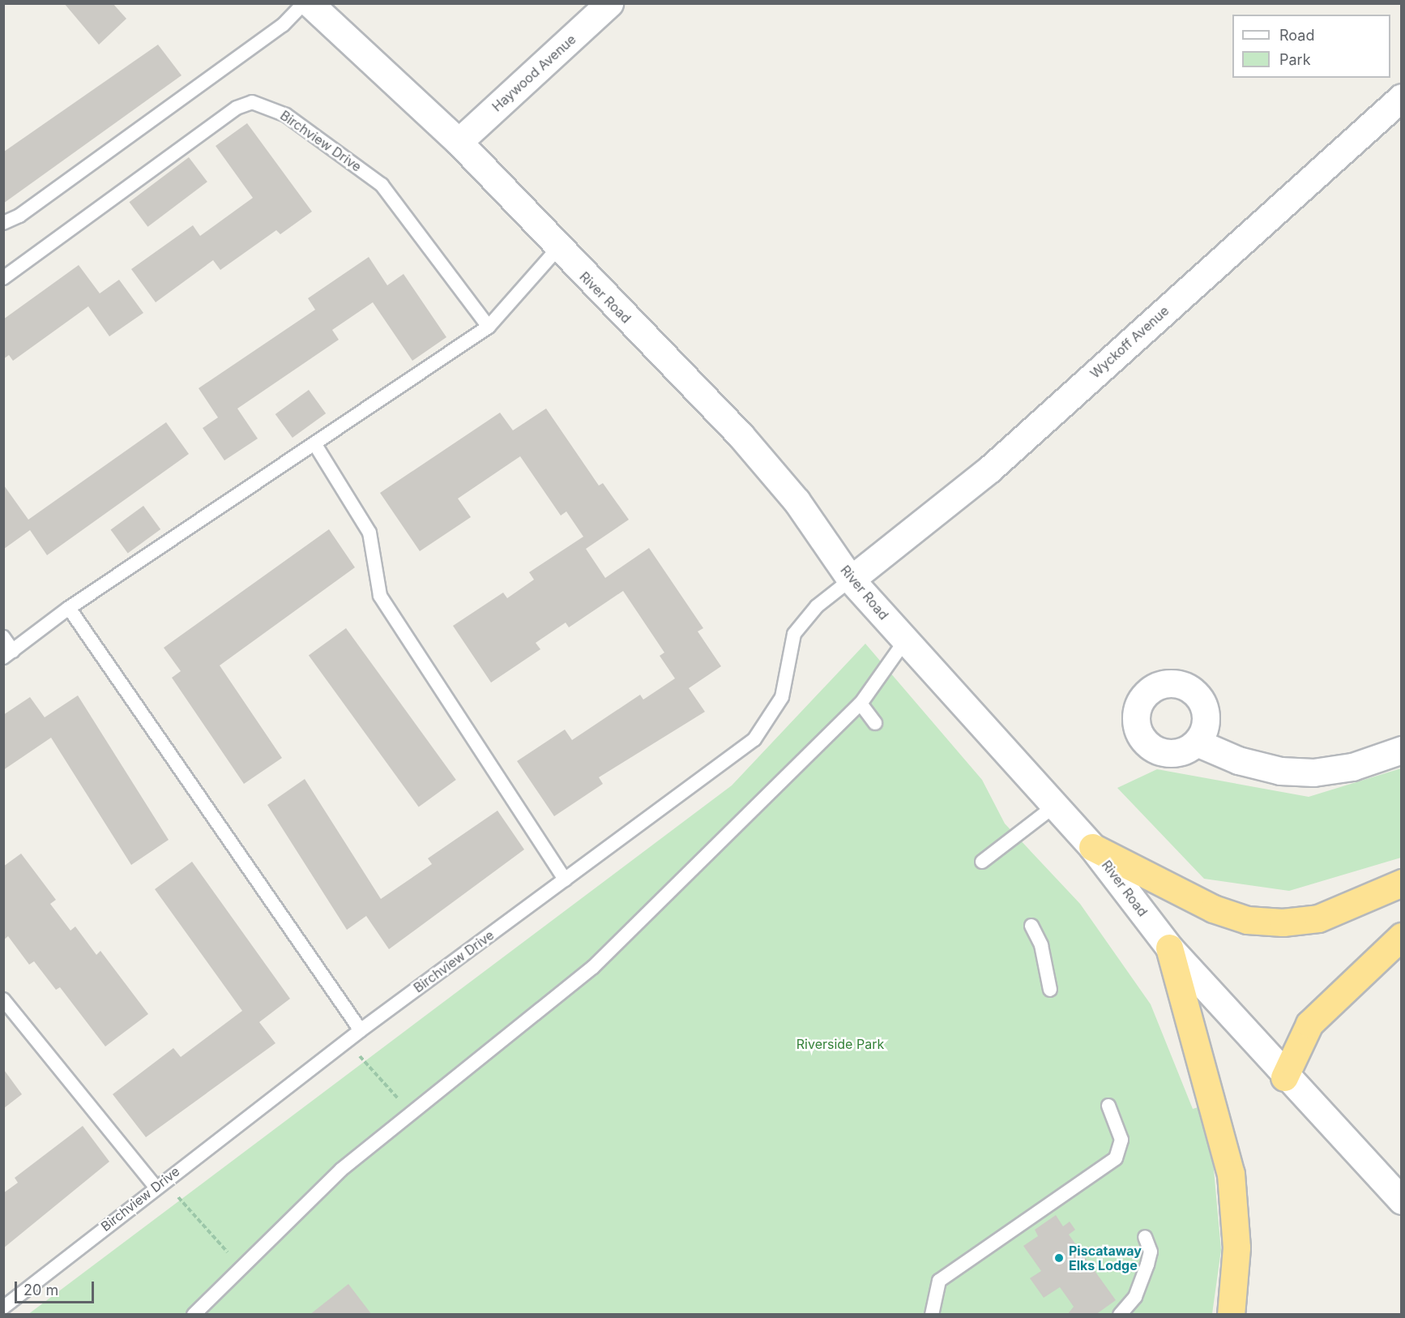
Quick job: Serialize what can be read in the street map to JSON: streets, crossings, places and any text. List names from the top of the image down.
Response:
{
  "streets": {
    "street": ["Haywood Avenue", "River Road", "Wyckoff Avenue"],
    "lane": ["Birchview Drive"]
  },
  "crossings": [
    ["Haywood Avenue", "River Road"],
    ["Birchview Drive", "River Road"],
    ["Birchview Drive", "Wyckoff Avenue"],
    ["River Road", "Wyckoff Avenue"]
  ],
  "parks": ["Riverside Park"],
  "places": ["Piscataway Elks Lodge"],
  "legend": ["Road", "Park"],
  "scale_bar": "20 m"
}
